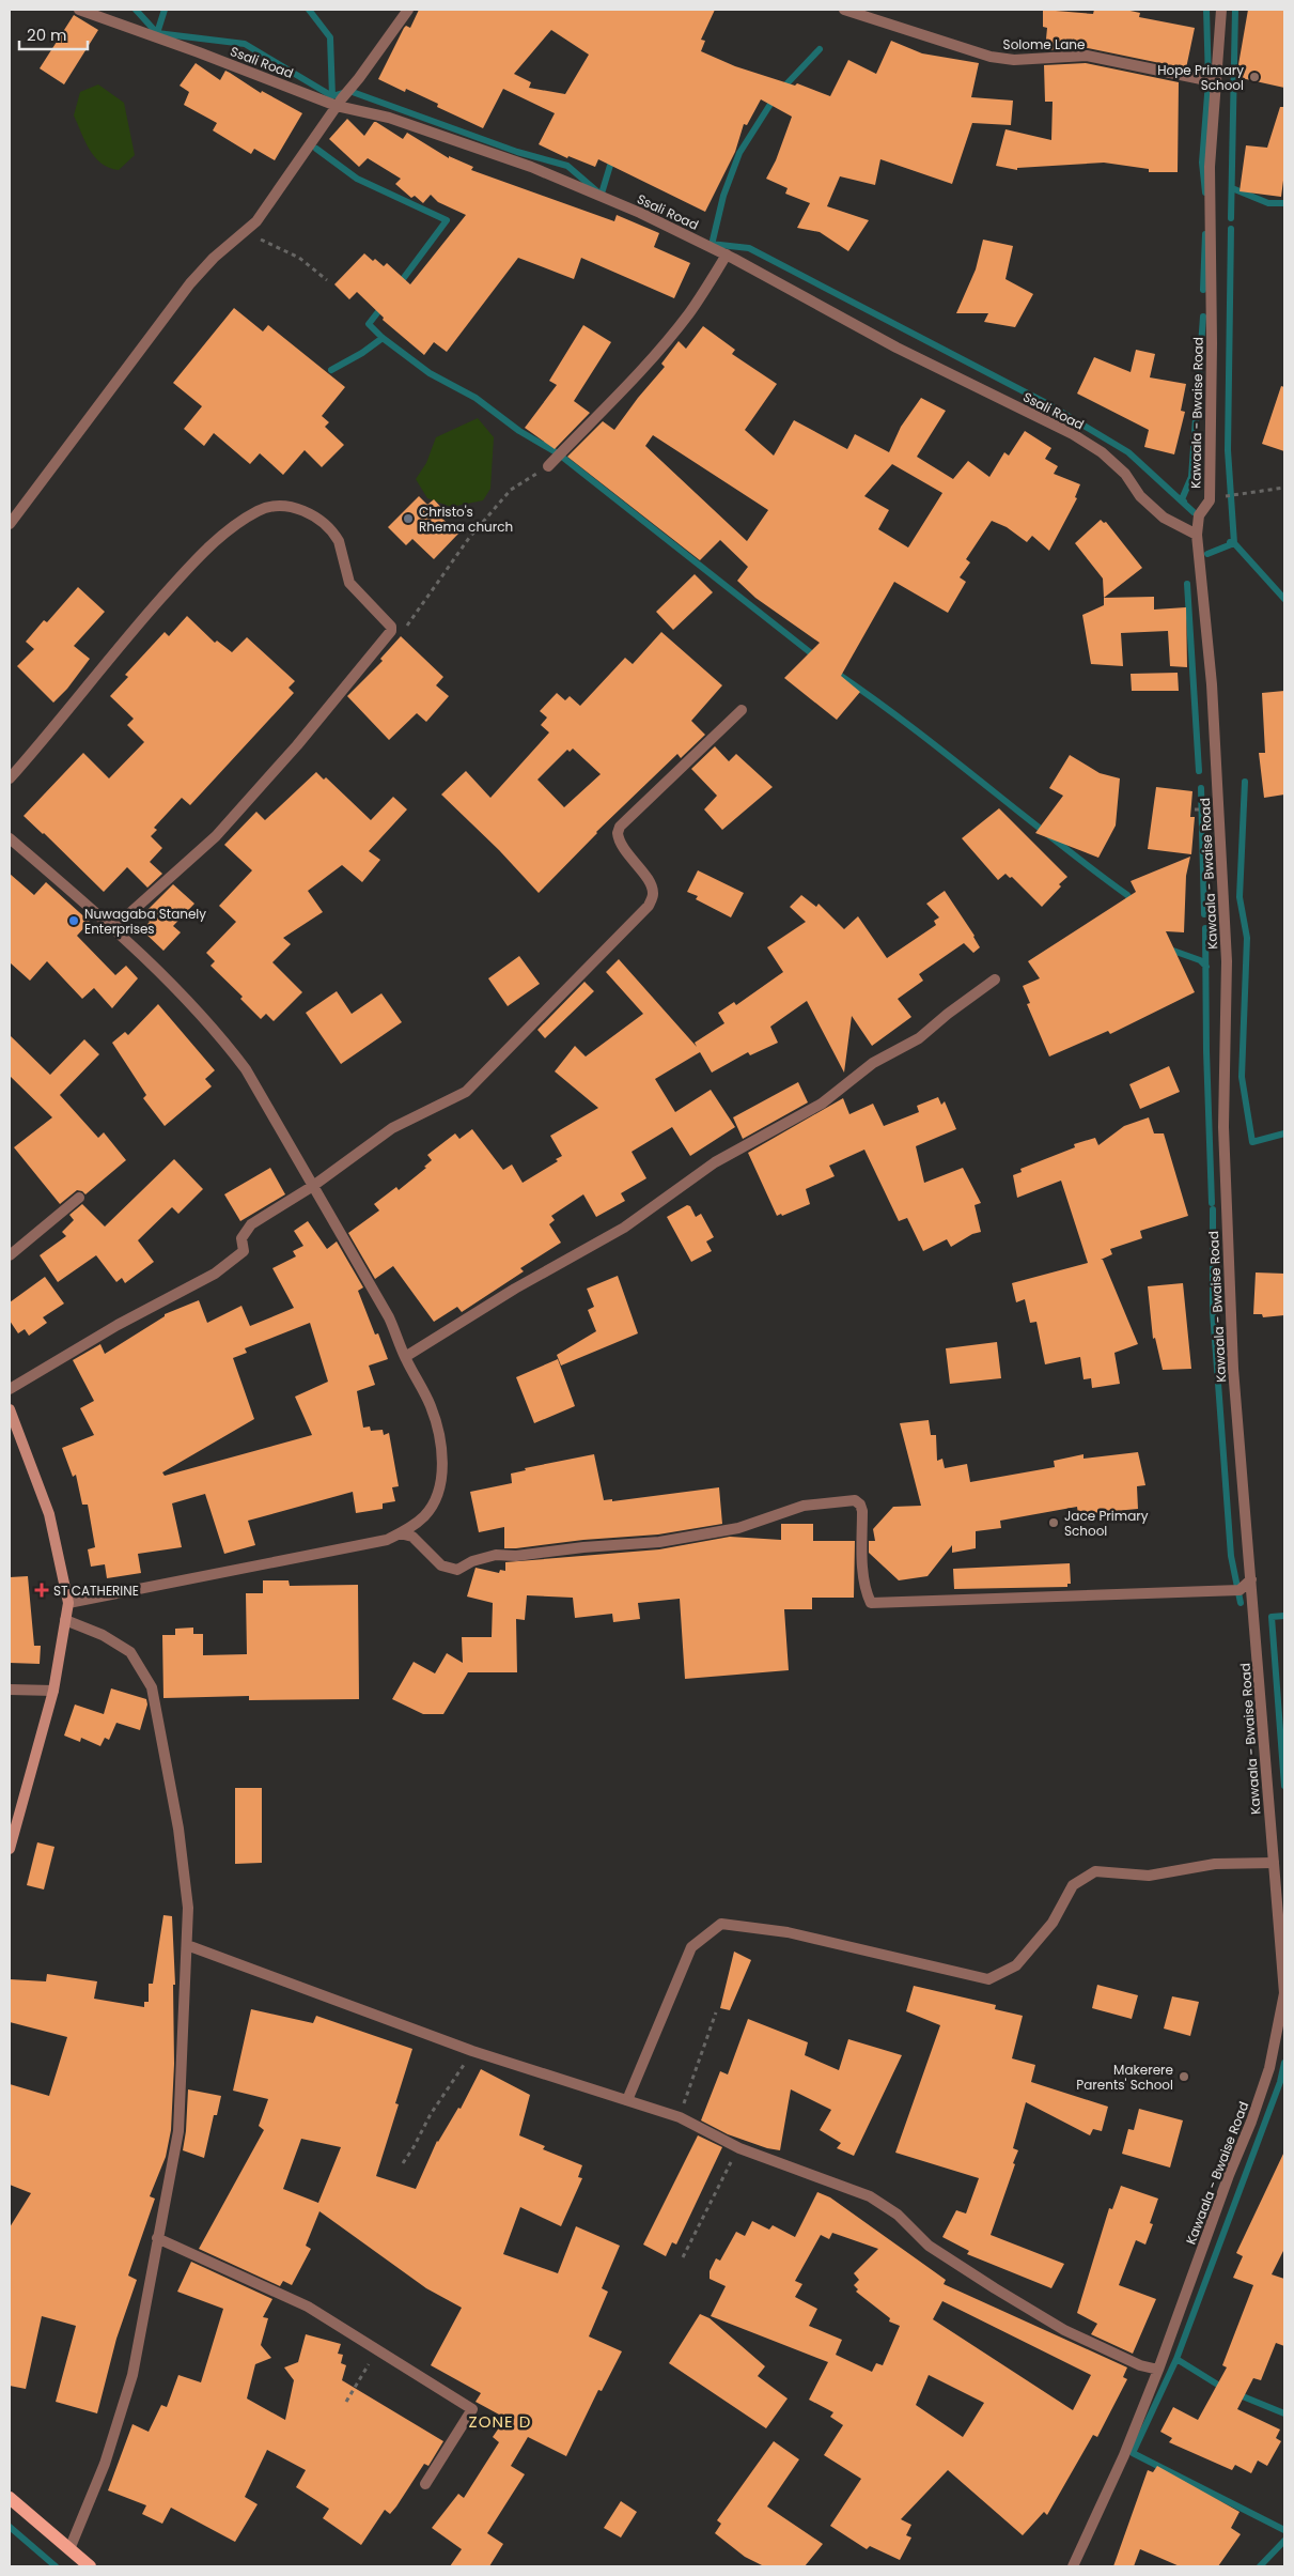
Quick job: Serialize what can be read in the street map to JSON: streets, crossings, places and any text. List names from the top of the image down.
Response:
{
  "streets": {
    "street": ["Solome Lane", "Ssali Road", "Kawaala - Bwaise Road"]
  },
  "crossings": [
    ["Solome Lane", "Kawaala - Bwaise Road"],
    ["Ssali Road", "Kawaala - Bwaise Road"]
  ],
  "districts": ["ZONE D"],
  "places": {
    "other": [
      "Hope Primary School",
      "Christo's Rhema church",
      "Nuwagaba Stanely Enterprises",
      "Jace Primary School",
      "Makerere Parents' School"
    ],
    "health": ["ST CATHERINE"]
  },
  "scale_bar": "20 m"
}
